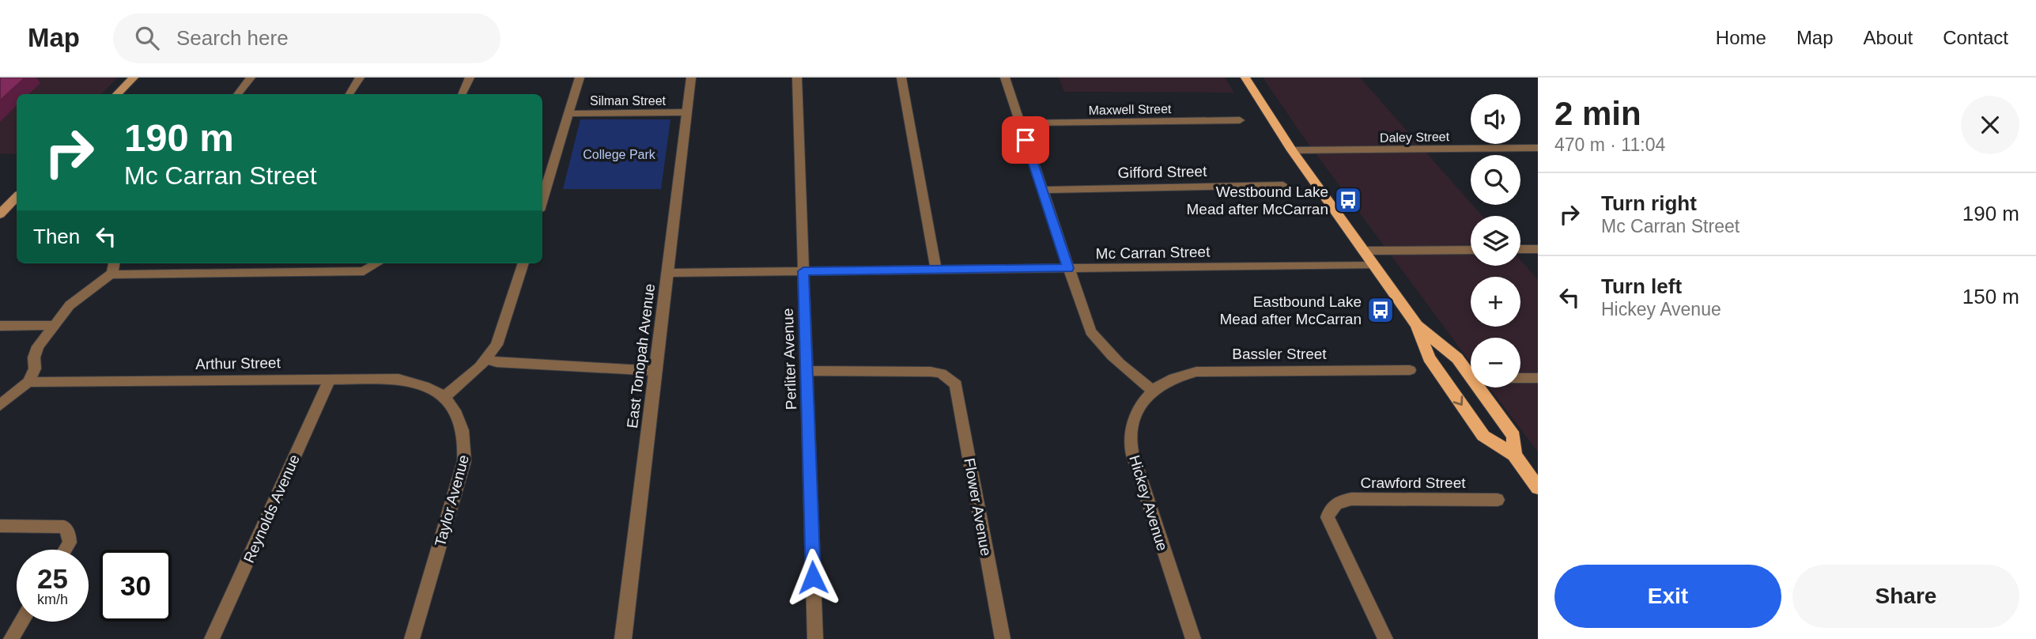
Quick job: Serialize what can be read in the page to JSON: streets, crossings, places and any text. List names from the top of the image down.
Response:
{
  "streets": {
    "street": [
      "Silman Street",
      "Maxwell Street",
      "Daley Street",
      "Gifford Street",
      "Mc Carran Street",
      "Bassler Street",
      "East Tonopah Avenue",
      "Perliter Avenue",
      "Arthur Street",
      "Crawford Street",
      "Taylor Avenue",
      "Hickey Avenue",
      "Flower Avenue",
      "Reynolds Avenue"
    ]
  },
  "crossings": [
    ["Silman Street", "East Tonopah Avenue"],
    ["Mc Carran Street", "East Tonopah Avenue"],
    ["Mc Carran Street", "Perliter Avenue"],
    ["Bassler Street", "Hickey Avenue"],
    ["Perliter Avenue", "Flower Avenue"],
    ["Arthur Street", "Taylor Avenue"],
    ["Arthur Street", "Reynolds Avenue"]
  ],
  "parks": ["College Park"],
  "places": {
    "bus stop": ["Westbound Lake Mead after McCarran", "Eastbound Lake Mead after McCarran"]
  },
  "page": {
    "header": "Map",
    "search": "Search here",
    "nav": [
      "Home",
      "Map",
      "About",
      "Contact"
    ],
    "heading": ["2 min", "470 m · 11:04"],
    "map_buttons": ["+", "−"],
    "turn": ["190 m", "Mc Carran Street"],
    "list": [
      {
        "name": "Turn right",
        "note": "Mc Carran Street",
        "value": "190 m"
      },
      {
        "name": "Turn left",
        "note": "Hickey Avenue",
        "value": "150 m"
      }
    ],
    "then": "Then",
    "speed": "25 km/h",
    "limit": "30",
    "buttons": ["Exit", "Share"]
  }
}
